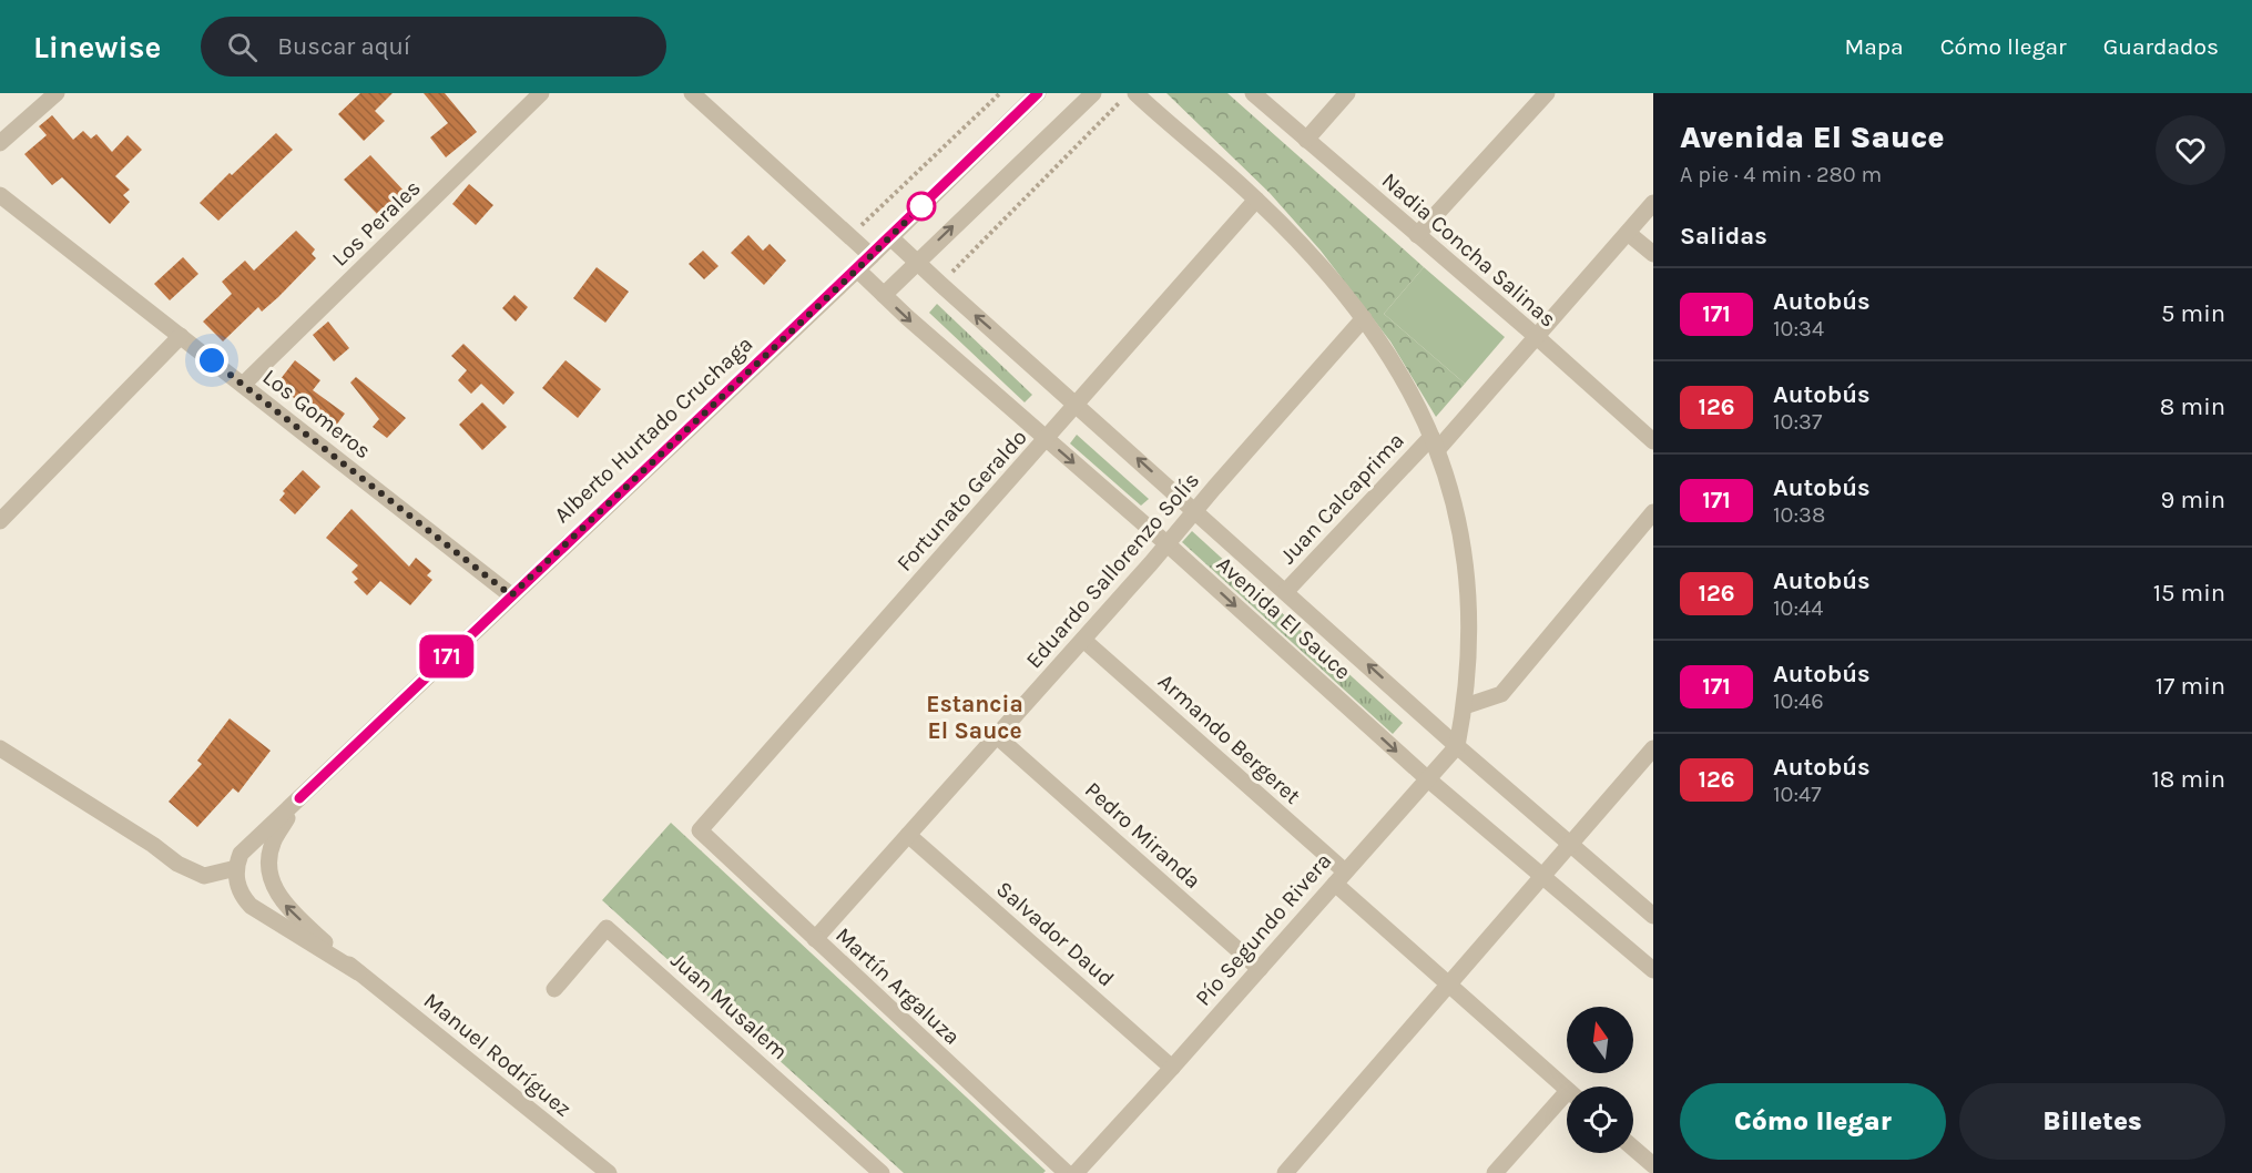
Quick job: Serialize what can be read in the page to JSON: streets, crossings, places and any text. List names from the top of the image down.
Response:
{
  "streets": {
    "street": [
      "Los Perales",
      "Nadia Concha Salinas",
      "Los Gomeros",
      "Alberto Hurtado Cruchaga",
      "Juan Calcaprima",
      "Fortunato Geraldo",
      "Eduardo Sallorenzo Solís",
      "Avenida El Sauce",
      "Armando Bergeret",
      "Pedro Miranda",
      "Pío Segundo Rivera",
      "Salvador Daud",
      "Martín Argaluza",
      "Juan Musalem",
      "Manuel Rodríguez"
    ]
  },
  "crossings": [
    ["Los Perales", "Los Gomeros"],
    ["Nadia Concha Salinas", "Juan Calcaprima"],
    ["Los Gomeros", "Alberto Hurtado Cruchaga"],
    ["Alberto Hurtado Cruchaga", "Avenida El Sauce"],
    ["Alberto Hurtado Cruchaga", "Manuel Rodríguez"],
    ["Juan Calcaprima", "Avenida El Sauce"],
    ["Juan Calcaprima", "Pío Segundo Rivera"],
    ["Fortunato Geraldo", "Avenida El Sauce"],
    ["Fortunato Geraldo", "Pío Segundo Rivera"],
    ["Fortunato Geraldo", "Martín Argaluza"],
    ["Eduardo Sallorenzo Solís", "Avenida El Sauce"],
    ["Eduardo Sallorenzo Solís", "Armando Bergeret"],
    ["Eduardo Sallorenzo Solís", "Pedro Miranda"],
    ["Eduardo Sallorenzo Solís", "Pío Segundo Rivera"],
    ["Eduardo Sallorenzo Solís", "Salvador Daud"],
    ["Eduardo Sallorenzo Solís", "Martín Argaluza"],
    ["Avenida El Sauce", "Pío Segundo Rivera"],
    ["Armando Bergeret", "Pío Segundo Rivera"],
    ["Pedro Miranda", "Pío Segundo Rivera"],
    ["Pío Segundo Rivera", "Salvador Daud"]
  ],
  "districts": ["Estancia El Sauce"],
  "lines": ["bus line 171"],
  "north": "top",
  "page": {
    "header": "Linewise",
    "search": "Buscar aquí",
    "nav": ["Mapa", "Cómo llegar", "Guardados"],
    "on_map": "171",
    "heading": [
      ["Avenida El Sauce", "A pie · 4 min · 280 m"],
      "Salidas"
    ],
    "list": [
      {
        "mark": "171",
        "name": "Autobús",
        "note": "10:34",
        "value": "5 min"
      },
      {
        "mark": "126",
        "name": "Autobús",
        "note": "10:37",
        "value": "8 min"
      },
      {
        "mark": "171",
        "name": "Autobús",
        "note": "10:38",
        "value": "9 min"
      },
      {
        "mark": "126",
        "name": "Autobús",
        "note": "10:44",
        "value": "15 min"
      },
      {
        "mark": "171",
        "name": "Autobús",
        "note": "10:46",
        "value": "17 min"
      },
      {
        "mark": "126",
        "name": "Autobús",
        "note": "10:47",
        "value": "18 min"
      }
    ],
    "buttons": ["Cómo llegar", "Billetes"]
  }
}
